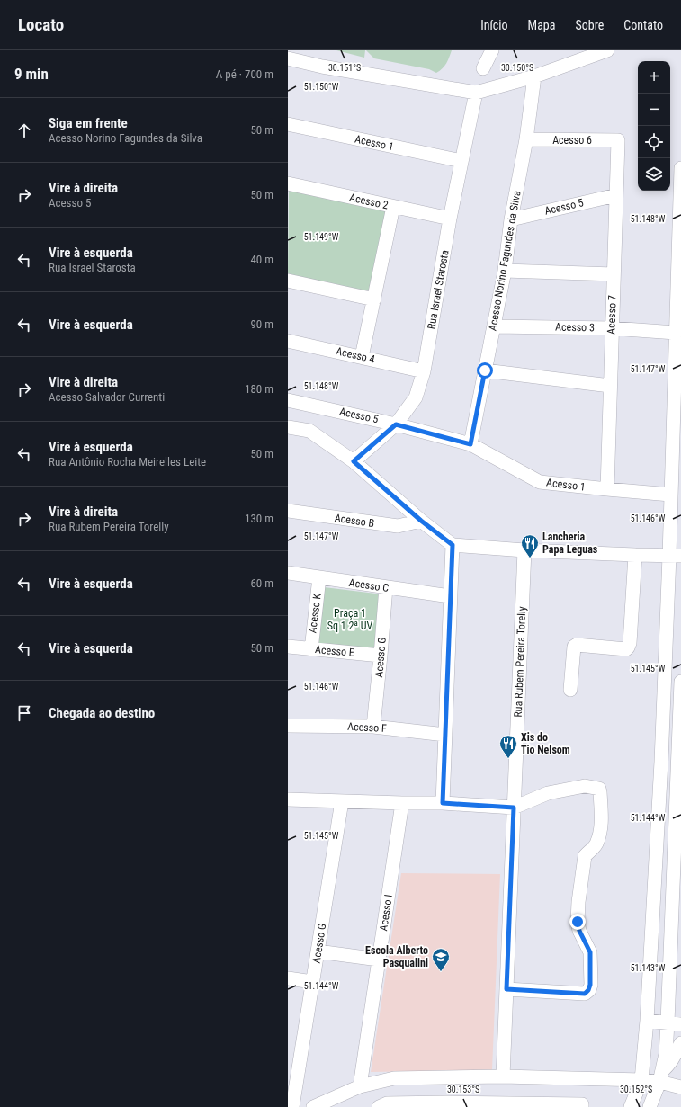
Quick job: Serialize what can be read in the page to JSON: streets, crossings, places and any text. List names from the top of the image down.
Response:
{
  "streets": {
    "street": [
      "Acesso 6",
      "Acesso 1",
      "Acesso 2",
      "Acesso 5",
      "Acesso Norino Fagundes da Silva",
      "Rua Israel Starosta",
      "Acesso 7",
      "Acesso 3",
      "Acesso 4",
      "Acesso B",
      "Acesso C",
      "Acesso K",
      "Acesso E",
      "Acesso G",
      "Rua Rubem Pereira Torelly",
      "Acesso F",
      "Acesso I"
    ]
  },
  "crossings": [
    ["Acesso 6", "Acesso Norino Fagundes da Silva"],
    ["Acesso 6", "Acesso 7"],
    ["Acesso 1", "Acesso 5"],
    ["Acesso 1", "Acesso Norino Fagundes da Silva"],
    ["Acesso 1", "Rua Israel Starosta"],
    ["Acesso 1", "Acesso 7"],
    ["Acesso 2", "Rua Israel Starosta"],
    ["Acesso 5", "Acesso Norino Fagundes da Silva"],
    ["Acesso 5", "Rua Israel Starosta"],
    ["Acesso 5", "Acesso 7"],
    ["Acesso Norino Fagundes da Silva", "Acesso 3"],
    ["Rua Israel Starosta", "Acesso 4"],
    ["Acesso 7", "Acesso 3"],
    ["Acesso C", "Acesso K"],
    ["Acesso C", "Acesso G"],
    ["Acesso K", "Acesso E"],
    ["Acesso E", "Acesso G"],
    ["Acesso G", "Acesso F"]
  ],
  "parks": ["Praça 1 Sq 1 2ª UV"],
  "places": {
    "restaurant": ["Lancheria Papa Leguas", "Xis do Tio Nelsom"],
    "school or university": ["Escola Alberto Pasqualini"]
  },
  "page": {
    "header": "Locato",
    "nav": [
      "Início",
      "Mapa",
      "Sobre",
      "Contato"
    ],
    "heading": ["9 min", "A pé · 700 m"],
    "map_buttons": ["+", "−"],
    "list": [
      ["Siga em frente", "Acesso Norino Fagundes da Silva", "50 m"],
      ["Vire à direita", "Acesso 5", "50 m"],
      ["Vire à esquerda", "Rua Israel Starosta", "40 m"],
      ["Vire à esquerda", "90 m"],
      ["Vire à direita", "Acesso Salvador Currenti", "180 m"],
      ["Vire à esquerda", "Rua Antônio Rocha Meirelles Leite", "50 m"],
      ["Vire à direita", "Rua Rubem Pereira Torelly", "130 m"],
      ["Vire à esquerda", "60 m"],
      ["Vire à esquerda", "50 m"],
      "Chegada ao destino"
    ]
  },
  "coordinates": [
    "30.151°S",
    "30.150°S",
    "51.150°W",
    "51.148°W",
    "51.149°W",
    "51.147°W",
    "51.146°W",
    "51.145°W",
    "51.144°W",
    "51.143°W",
    "30.153°S",
    "30.152°S"
  ]
}
